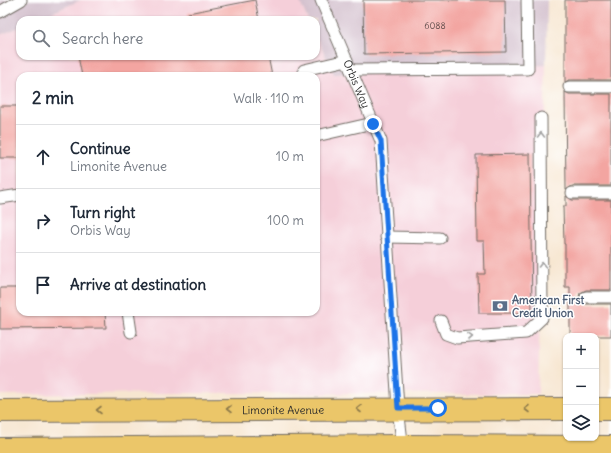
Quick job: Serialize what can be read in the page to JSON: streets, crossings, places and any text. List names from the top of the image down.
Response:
{
  "streets": {
    "main road": ["Limonite Avenue"],
    "lane": ["Orbis Way"]
  },
  "crossings": [
    ["Orbis Way", "Limonite Avenue"]
  ],
  "places": {
    "bank": ["American First Credit Union"]
  },
  "house_numbers": ["6088"],
  "page": {
    "search": "Search here",
    "heading": ["2 min", "Walk · 110 m"],
    "list": [
      ["Continue", "Limonite Avenue", "10 m"],
      ["Turn right", "Orbis Way", "100 m"],
      "Arrive at destination"
    ],
    "map_buttons": ["+", "−"]
  }
}
